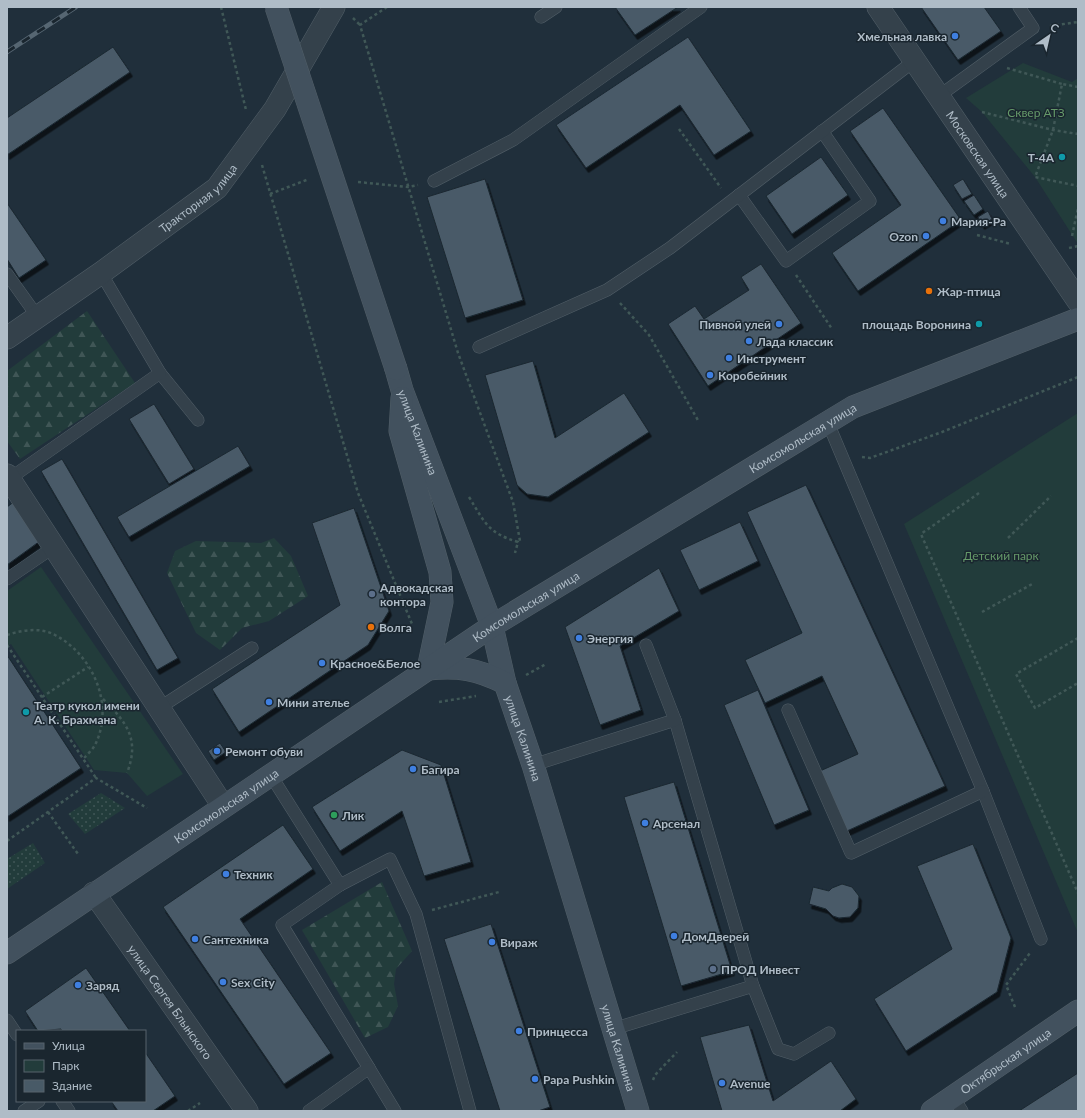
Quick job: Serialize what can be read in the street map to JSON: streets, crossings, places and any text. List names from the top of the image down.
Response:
{
  "streets": {
    "main road": ["улица Калинина", "Комсомольская улица", "Октябрьская улица"],
    "street": ["Московская улица", "Тракторная улица", "улица Сергея Блынского"]
  },
  "crossings": [
    ["улица Калинина", "Комсомольская улица"],
    ["Комсомольская улица", "улица Сергея Блынского"]
  ],
  "parks": ["Сквер АТЗ", "Детский парк"],
  "places": [
    "Хмельная лавка",
    "Т-4А",
    "Мария-Ра",
    "Ozon",
    "Жар-птица",
    "Пивной улей",
    "площадь Воронина",
    "Лада классик",
    "Инструмент",
    "Коробейник",
    "Адвокадская контора",
    "Волга",
    "Энергия",
    "Красное&Белое",
    "Мини ателье",
    "Театр кукол имени А. К. Брахмана",
    "Ремонт обуви",
    "Багира",
    "Лик",
    "Арсенал",
    "Техник",
    "ДомДверей",
    "Сантехника",
    "Вираж",
    "ПРОД Инвест",
    "Sex City",
    "Заряд",
    "Принцесса",
    "Papa Pushkin",
    "Avenue"
  ],
  "legend": ["Улица", "Парк", "Здание"],
  "north": "top right"
}
